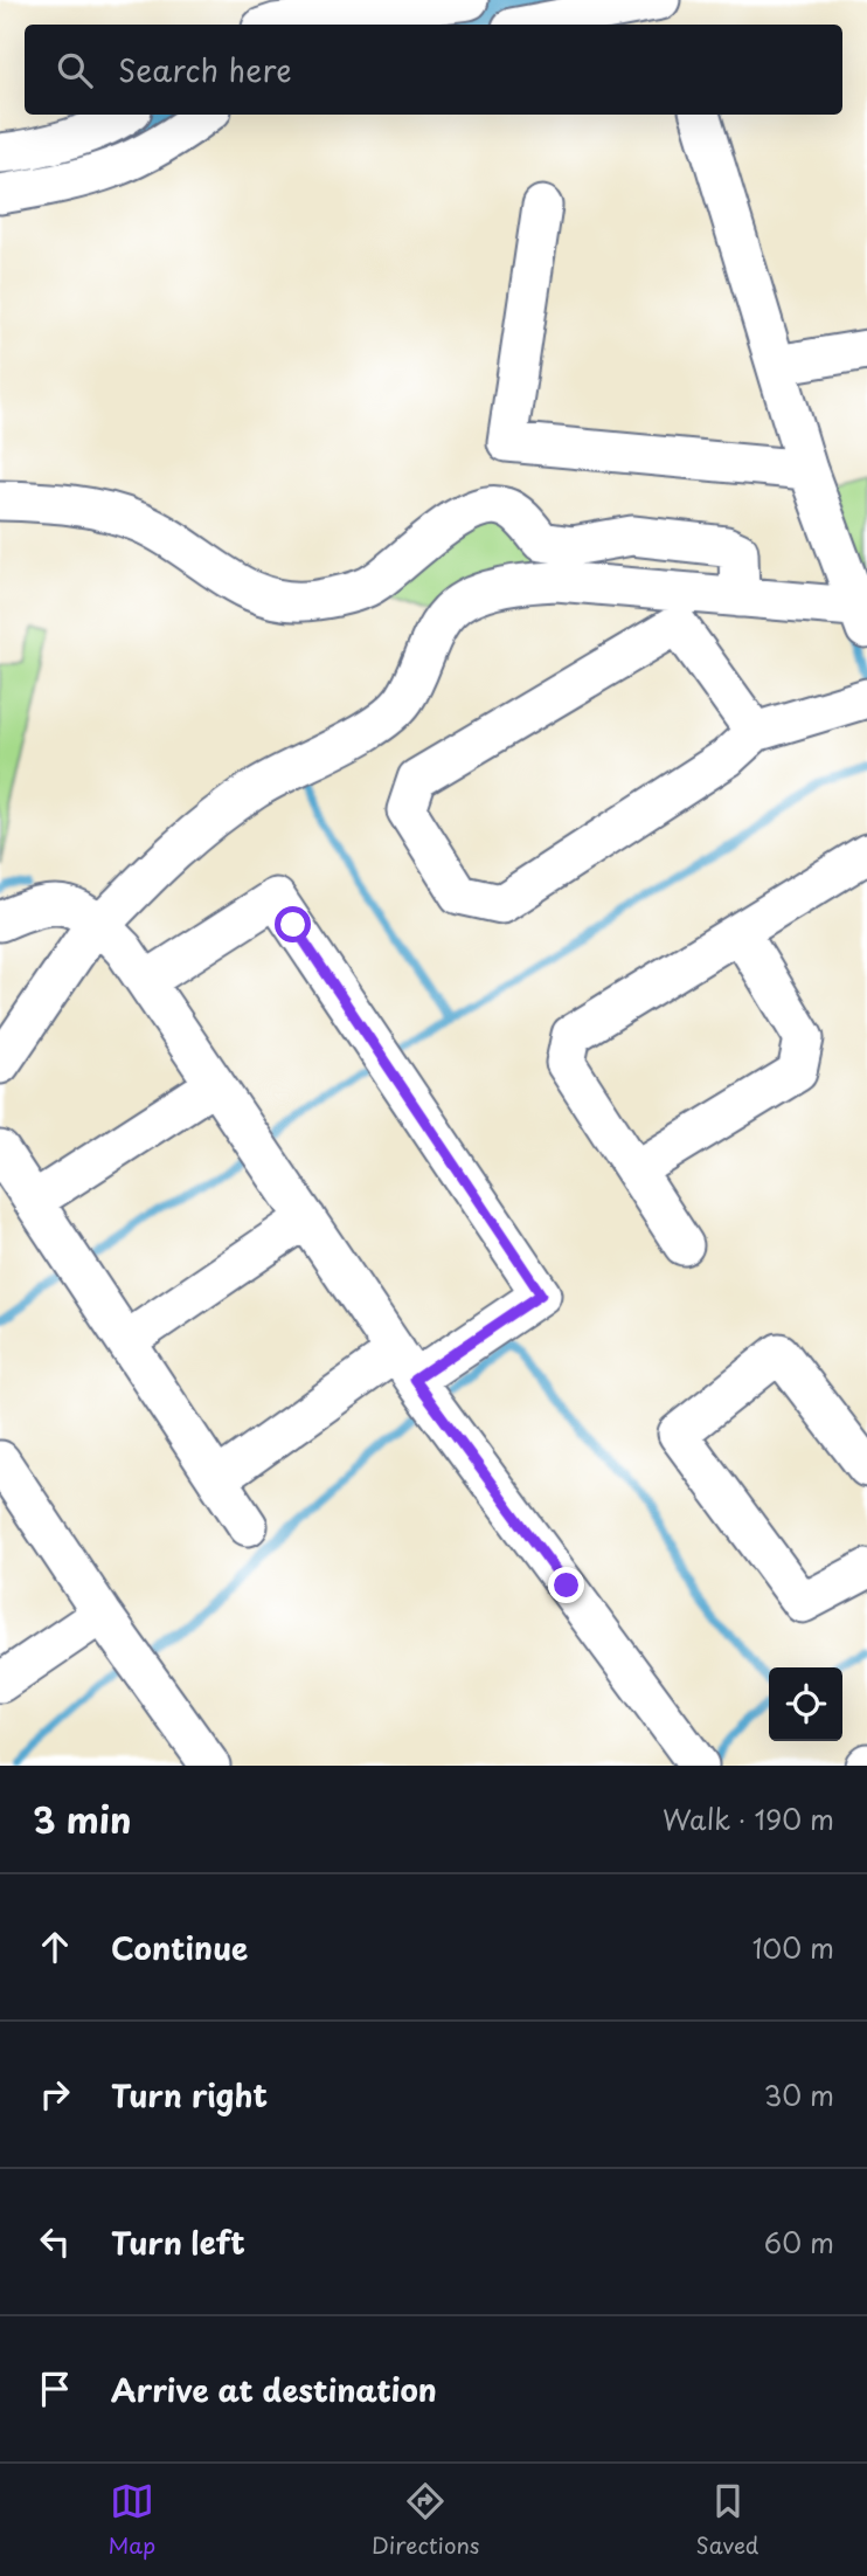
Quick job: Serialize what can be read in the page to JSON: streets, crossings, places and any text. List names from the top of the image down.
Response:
{
  "page": {
    "search": "Search here",
    "heading": ["3 min", "Walk · 190 m"],
    "list": [
      ["Continue", "100 m"],
      ["Turn right", "30 m"],
      ["Turn left", "60 m"],
      "Arrive at destination"
    ],
    "nav": ["Map", "Directions", "Saved"]
  }
}
